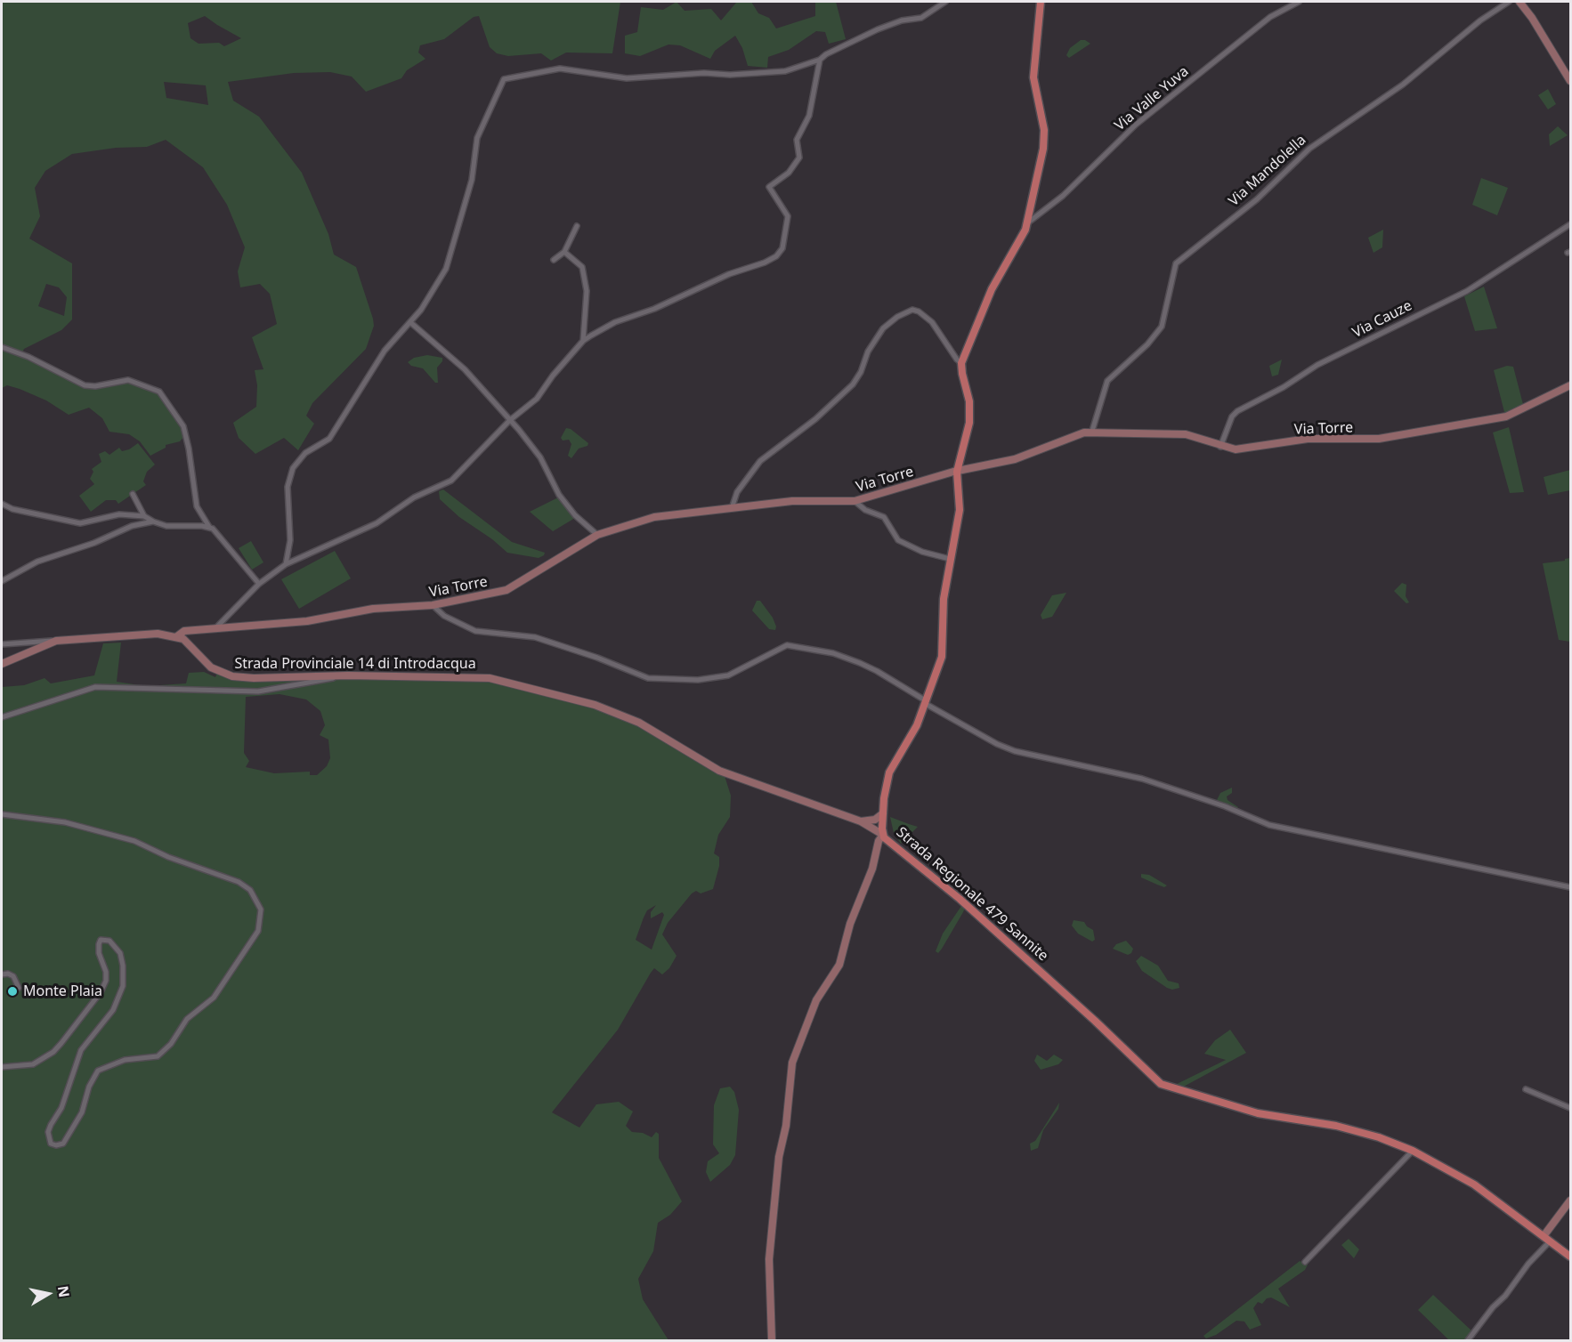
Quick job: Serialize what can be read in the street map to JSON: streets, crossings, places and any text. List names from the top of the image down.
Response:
{
  "streets": {
    "main road": ["Via Torre", "Strada Provinciale 14 di Introdacqua", "Strada Regionale 479 Sannite"],
    "street": ["Via Valle Yuva", "Via Mandolella", "Via Cauze"]
  },
  "crossings": [
    ["Via Mandolella", "Via Torre"],
    ["Via Cauze", "Via Torre"],
    ["Via Torre", "Strada Provinciale 14 di Introdacqua"],
    ["Via Torre", "Strada Regionale 479 Sannite"],
    ["Strada Provinciale 14 di Introdacqua", "Strada Regionale 479 Sannite"]
  ],
  "places": ["Monte Plaia"],
  "north": "right"
}
